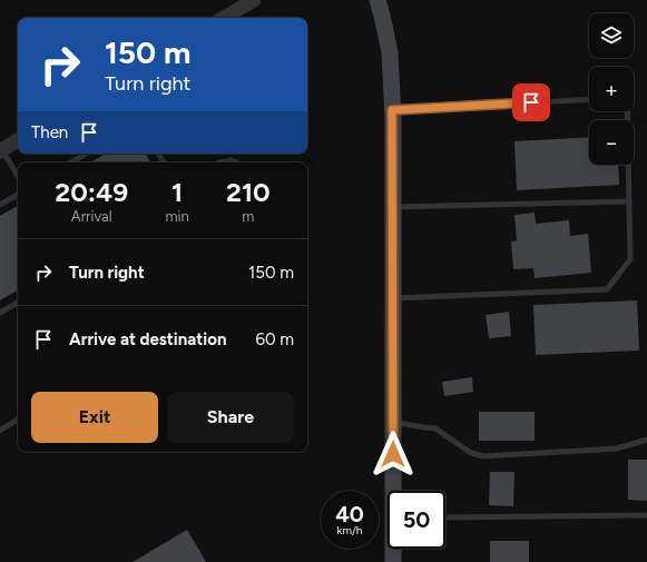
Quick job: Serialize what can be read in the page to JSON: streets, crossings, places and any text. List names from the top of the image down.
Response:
{
  "page": {
    "map_buttons": ["+", "−"],
    "turn": ["150 m", "Turn right"],
    "then": "Then",
    "eta": [
      "20:49",
      "Arrival",
      "1",
      "min",
      "210",
      "m"
    ],
    "list": [
      {
        "name": "Turn right",
        "value": "150 m"
      },
      {
        "name": "Arrive at destination",
        "value": "60 m"
      }
    ],
    "buttons": ["Exit", "Share"],
    "speed": "40 km/h",
    "limit": "50"
  }
}
